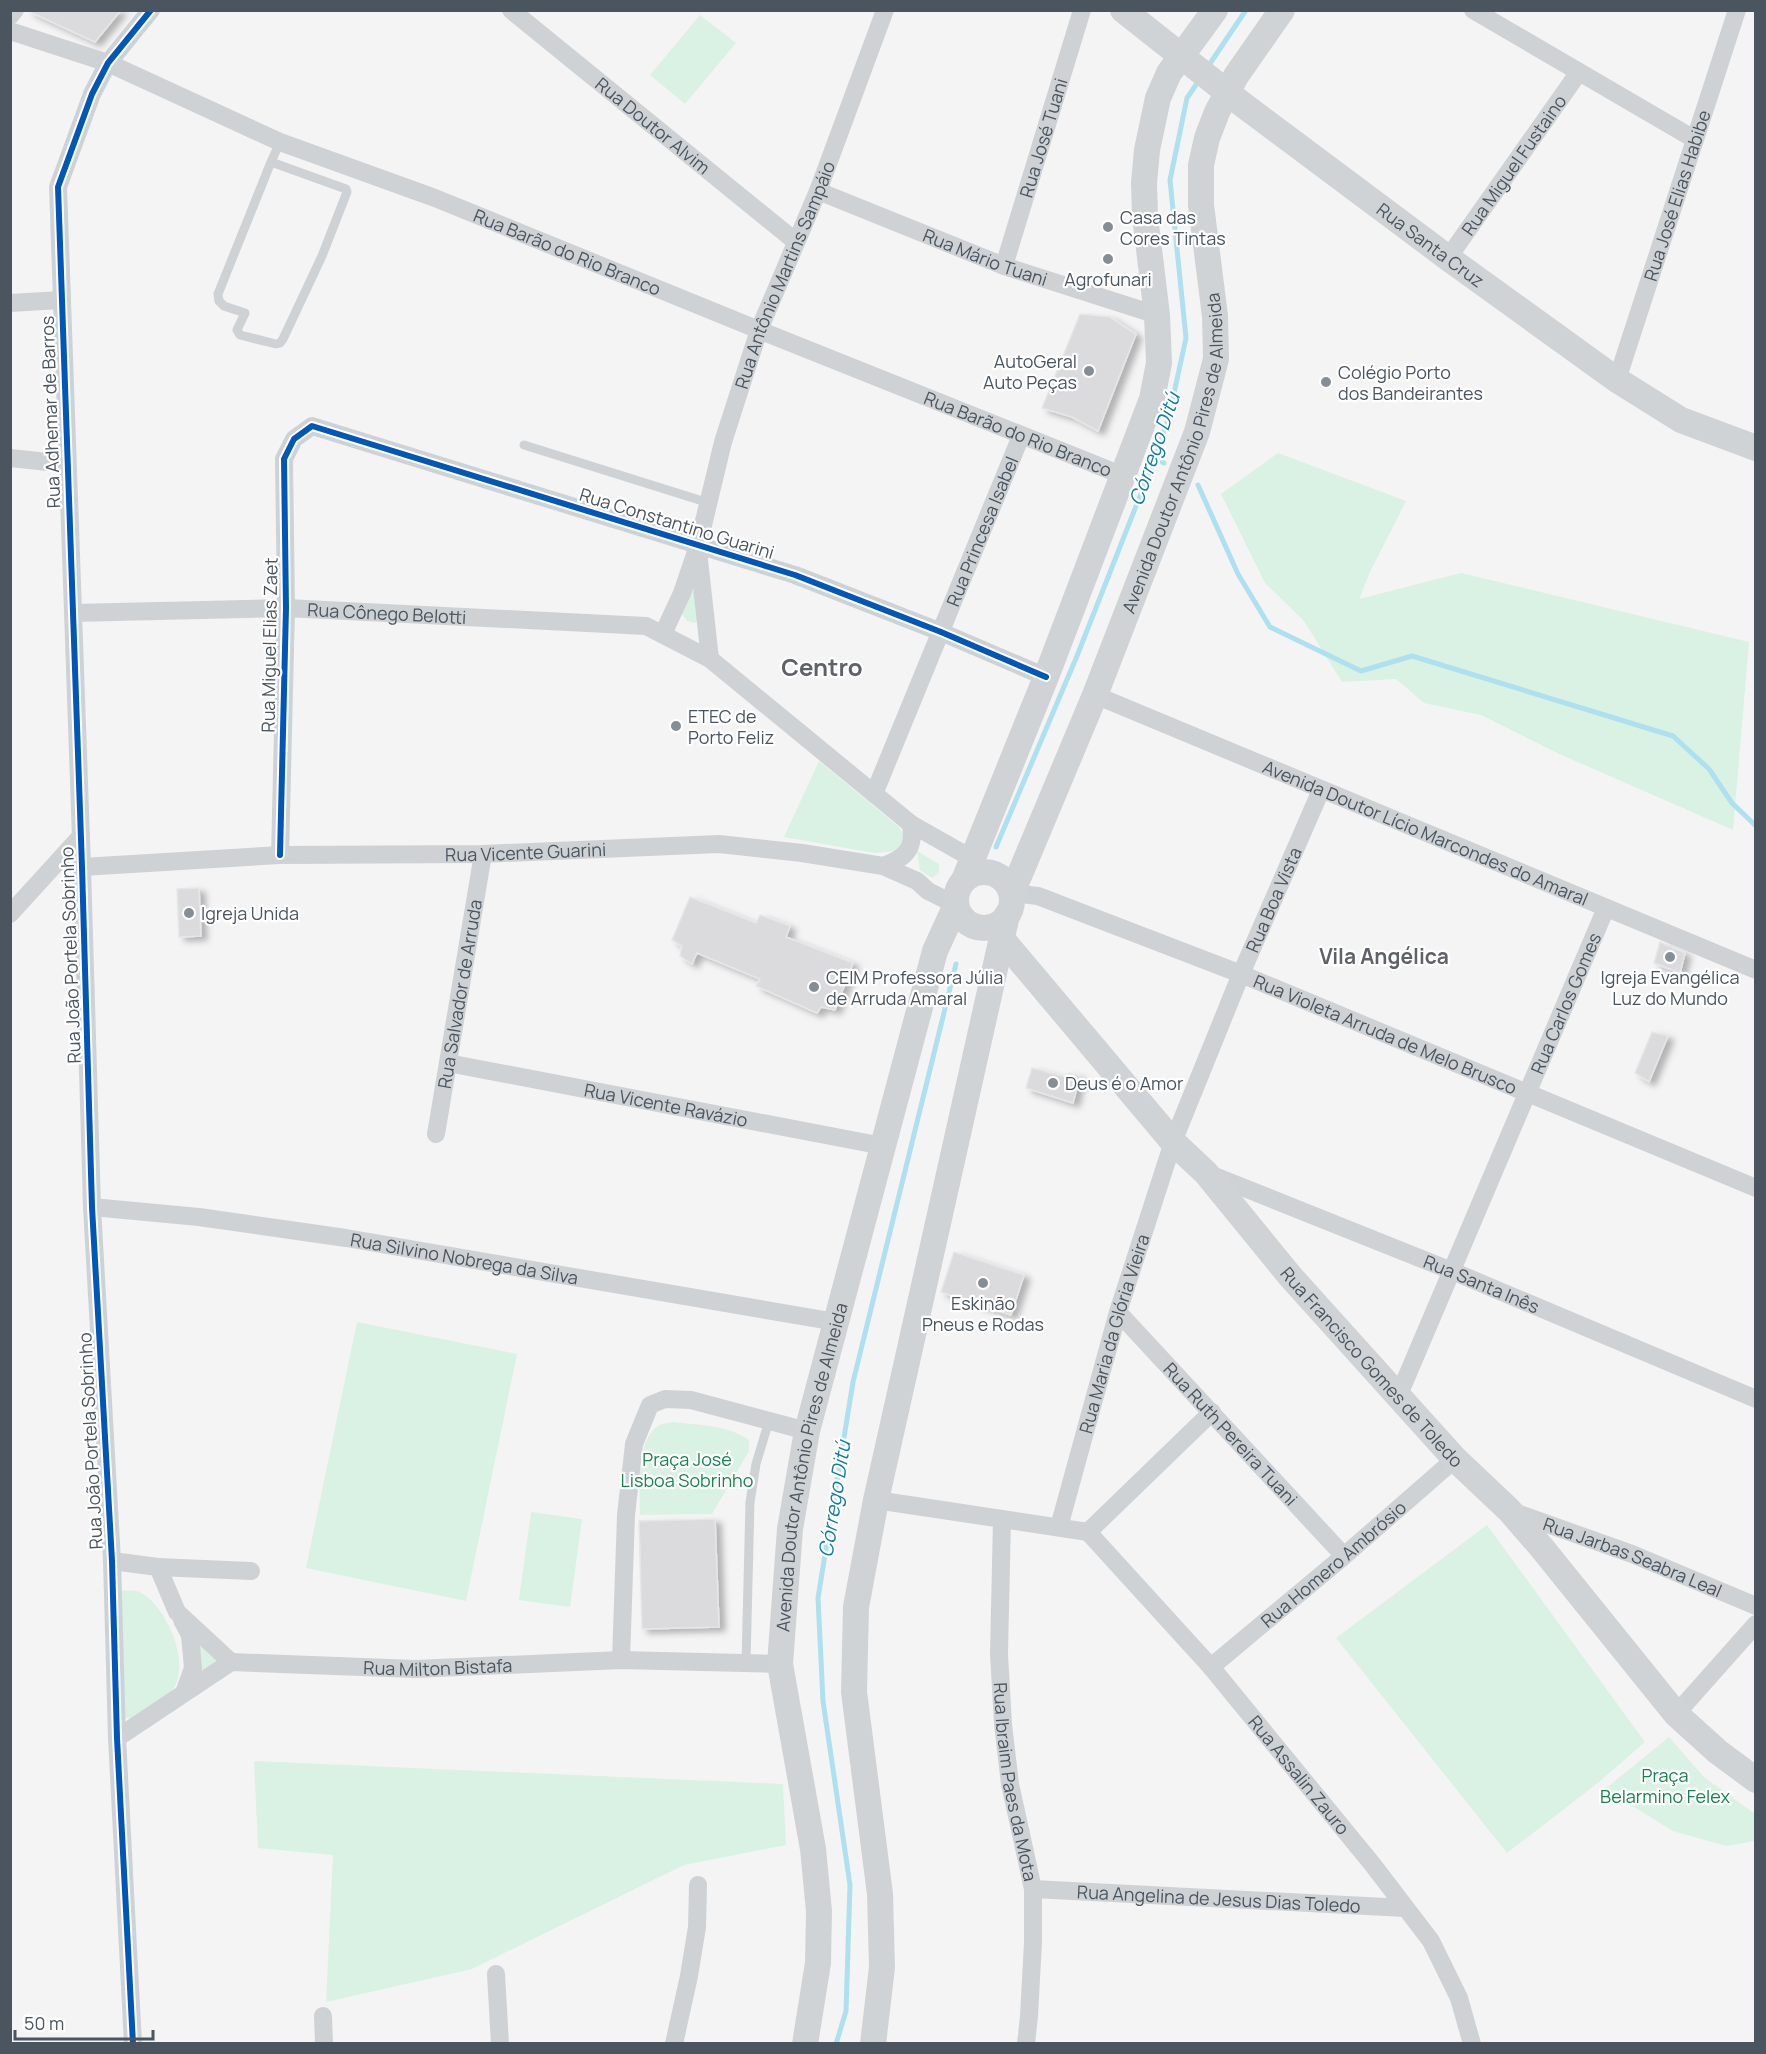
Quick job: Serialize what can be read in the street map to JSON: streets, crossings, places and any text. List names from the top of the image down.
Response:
{
  "streets": {
    "main road": ["Rua Santa Cruz", "Avenida Doutor Antônio Pires de Almeida", "Rua Francisco Gomes de Toledo"],
    "street": [
      "Rua Doutor Alvim",
      "Rua José Tuani",
      "Rua Miguel Fustaino",
      "Rua José Elias Habibe",
      "Rua Barão do Rio Branco",
      "Rua Mário Tuani",
      "Rua Antônio Martins Sampáio",
      "Rua Adhemar de Barros",
      "Rua Constantino Guarini",
      "Rua Princesa Isabel",
      "Rua Cônego Belotti",
      "Rua Miguel Elias Zaet",
      "Avenida Doutor Lício Marcondes do Amaral",
      "Rua Vicente Guarini",
      "Rua Boa Vista",
      "Rua João Portela Sobrinho",
      "Rua Salvador de Arruda",
      "Rua Carlos Gomes",
      "Rua Violeta Arruda de Melo Brusco",
      "Rua Vicente Ravázio",
      "Rua Silvino Nobrega da Silva",
      "Rua Santa Inês",
      "Rua Maria da Glória Vieira",
      "Rua Ruth Pereira Tuani",
      "Rua Jarbas Seabra Leal",
      "Rua Homero Ambrósio",
      "Rua Milton Bistafa",
      "Rua Assalin Zauro",
      "Rua Ibraim Paes da Mota",
      "Rua Angelina de Jesus Dias Toledo"
    ]
  },
  "crossings": [
    ["Rua Doutor Alvim", "Rua Antônio Martins Sampáio"],
    ["Rua José Tuani", "Rua Mário Tuani"],
    ["Rua Miguel Fustaino", "Rua Santa Cruz"],
    ["Rua José Elias Habibe", "Rua Santa Cruz"],
    ["Rua Santa Cruz", "Avenida Doutor Antônio Pires de Almeida"],
    ["Rua Barão do Rio Branco", "Rua Antônio Martins Sampáio"],
    ["Rua Barão do Rio Branco", "Rua Adhemar de Barros"],
    ["Rua Barão do Rio Branco", "Avenida Doutor Antônio Pires de Almeida"],
    ["Rua Barão do Rio Branco", "Rua Princesa Isabel"],
    ["Rua Mário Tuani", "Rua Antônio Martins Sampáio"],
    ["Rua Mário Tuani", "Avenida Doutor Antônio Pires de Almeida"],
    ["Rua Antônio Martins Sampáio", "Rua Constantino Guarini"],
    ["Rua Antônio Martins Sampáio", "Rua Cônego Belotti"],
    ["Rua Adhemar de Barros", "Rua Cônego Belotti"],
    ["Rua Adhemar de Barros", "Rua João Portela Sobrinho"],
    ["Avenida Doutor Antônio Pires de Almeida", "Rua Constantino Guarini"],
    ["Avenida Doutor Antônio Pires de Almeida", "Rua Cônego Belotti"],
    ["Avenida Doutor Antônio Pires de Almeida", "Avenida Doutor Lício Marcondes do Amaral"],
    ["Avenida Doutor Antônio Pires de Almeida", "Rua Vicente Guarini"],
    ["Avenida Doutor Antônio Pires de Almeida", "Rua Violeta Arruda de Melo Brusco"],
    ["Avenida Doutor Antônio Pires de Almeida", "Rua Vicente Ravázio"],
    ["Avenida Doutor Antônio Pires de Almeida", "Rua Silvino Nobrega da Silva"],
    ["Avenida Doutor Antônio Pires de Almeida", "Rua Francisco Gomes de Toledo"],
    ["Avenida Doutor Antônio Pires de Almeida", "Rua Milton Bistafa"],
    ["Rua Constantino Guarini", "Rua Princesa Isabel"],
    ["Rua Constantino Guarini", "Rua Miguel Elias Zaet"],
    ["Rua Princesa Isabel", "Rua Cônego Belotti"],
    ["Rua Cônego Belotti", "Rua Miguel Elias Zaet"],
    ["Rua Cônego Belotti", "Rua Vicente Guarini"],
    ["Rua Cônego Belotti", "Rua Violeta Arruda de Melo Brusco"],
    ["Rua Cônego Belotti", "Rua Francisco Gomes de Toledo"],
    ["Rua Miguel Elias Zaet", "Rua Vicente Guarini"],
    ["Avenida Doutor Lício Marcondes do Amaral", "Rua Boa Vista"],
    ["Avenida Doutor Lício Marcondes do Amaral", "Rua Carlos Gomes"],
    ["Rua Vicente Guarini", "Rua João Portela Sobrinho"],
    ["Rua Vicente Guarini", "Rua Salvador de Arruda"],
    ["Rua Vicente Guarini", "Rua Violeta Arruda de Melo Brusco"],
    ["Rua Vicente Guarini", "Rua Francisco Gomes de Toledo"],
    ["Rua Boa Vista", "Rua Violeta Arruda de Melo Brusco"],
    ["Rua Boa Vista", "Rua Maria da Glória Vieira"],
    ["Rua Boa Vista", "Rua Francisco Gomes de Toledo"],
    ["Rua João Portela Sobrinho", "Rua Silvino Nobrega da Silva"],
    ["Rua Salvador de Arruda", "Rua Vicente Ravázio"],
    ["Rua Carlos Gomes", "Rua Violeta Arruda de Melo Brusco"],
    ["Rua Carlos Gomes", "Rua Santa Inês"],
    ["Rua Carlos Gomes", "Rua Francisco Gomes de Toledo"],
    ["Rua Violeta Arruda de Melo Brusco", "Rua Francisco Gomes de Toledo"],
    ["Rua Santa Inês", "Rua Francisco Gomes de Toledo"],
    ["Rua Maria da Glória Vieira", "Rua Francisco Gomes de Toledo"],
    ["Rua Maria da Glória Vieira", "Rua Ruth Pereira Tuani"],
    ["Rua Francisco Gomes de Toledo", "Rua Jarbas Seabra Leal"],
    ["Rua Francisco Gomes de Toledo", "Rua Homero Ambrósio"],
    ["Rua Ruth Pereira Tuani", "Rua Homero Ambrósio"],
    ["Rua Homero Ambrósio", "Rua Assalin Zauro"],
    ["Rua Assalin Zauro", "Rua Angelina de Jesus Dias Toledo"],
    ["Rua Ibraim Paes da Mota", "Rua Angelina de Jesus Dias Toledo"]
  ],
  "districts": ["Centro", "Vila Angélica"],
  "water": ["Córrego Ditú"],
  "parks": ["Praça José Lisboa Sobrinho", "Praça Belarmino Felex"],
  "places": [
    "Casa das Cores Tintas",
    "Agrofunari",
    "AutoGeral Auto Peças",
    "Colégio Porto dos Bandeirantes",
    "ETEC de Porto Feliz",
    "Igreja Unida",
    "Igreja Evangélica Luz do Mundo",
    "CEIM Professora Júlia de Arruda Amaral",
    "Deus é o Amor",
    "Eskinão Pneus e Rodas"
  ],
  "scale_bar": "50 m"
}
